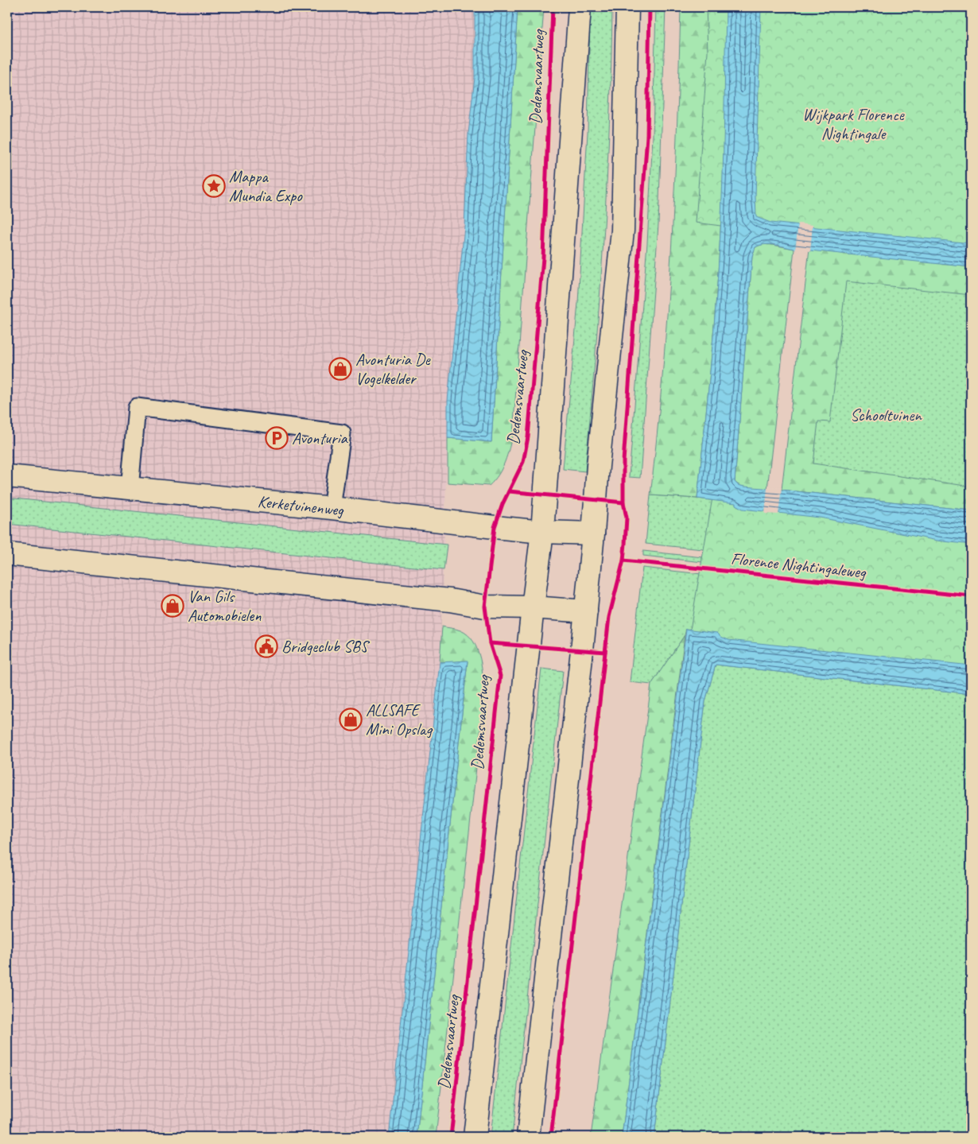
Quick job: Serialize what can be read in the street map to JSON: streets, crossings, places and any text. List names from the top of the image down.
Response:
{
  "streets": {
    "main road": ["Dedemsvaartweg", "Kerketuinenweg"],
    "cycle path": ["Florence Nightingaleweg"]
  },
  "crossings": [
    ["Dedemsvaartweg", "Kerketuinenweg"]
  ],
  "parks": ["Wijkpark Florence Nightingale", "Schooltuinen"],
  "places": {
    "place": ["Mappa Mundia Expo"],
    "shop": ["Avonturia De Vogelkelder", "Van Gils Automobielen", "ALLSAFE Mini Opslag"],
    "parking": ["Avonturia"],
    "public building": ["Bridgeclub SBS"]
  }
}
